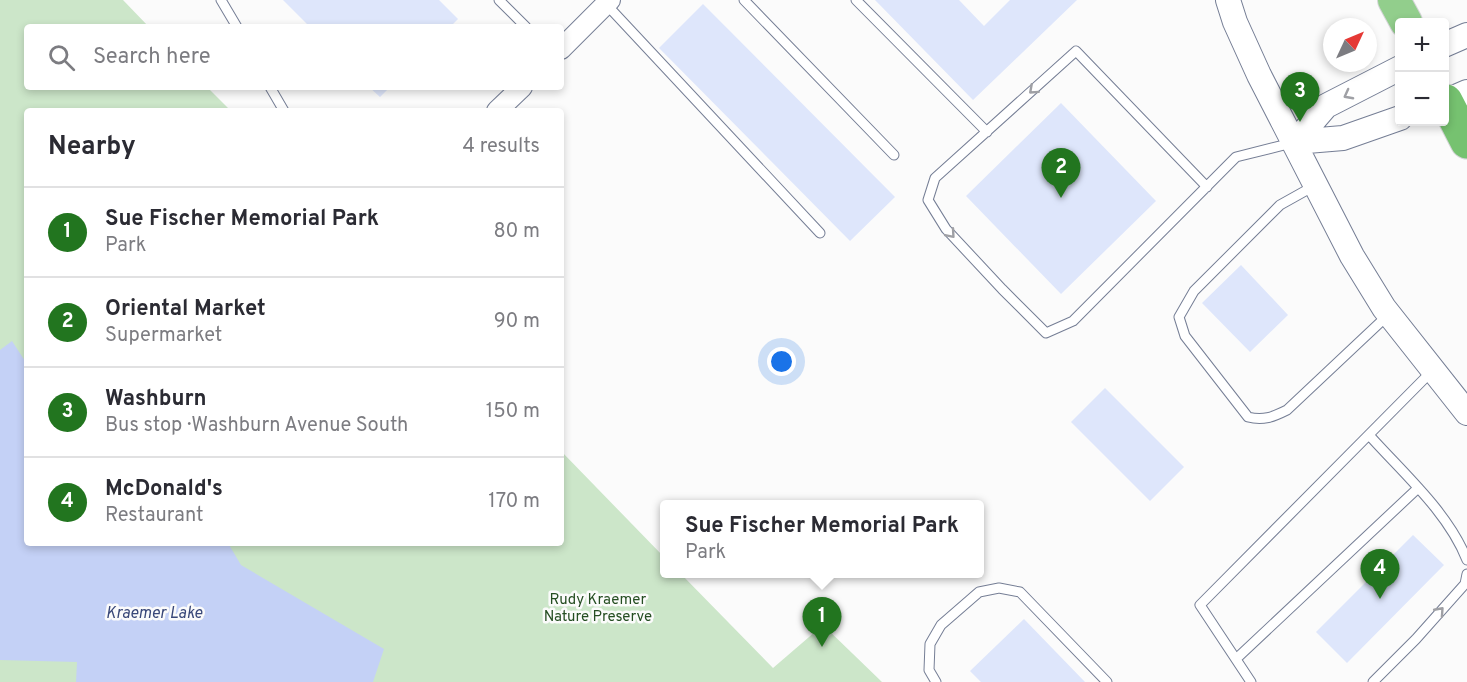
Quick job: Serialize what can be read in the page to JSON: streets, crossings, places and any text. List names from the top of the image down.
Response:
{
  "water": ["Kraemer Lake"],
  "parks": ["Rudy Kraemer Nature Preserve"],
  "north": "top right",
  "page": {
    "map_buttons": ["+", "−"],
    "search": "Search here",
    "pins": [
      "3",
      "2",
      "4",
      "1"
    ],
    "heading": ["Nearby", "4 results"],
    "list": [
      {
        "mark": "1",
        "name": "Sue Fischer Memorial Park",
        "note": "Park",
        "value": "80 m"
      },
      {
        "mark": "2",
        "name": "Oriental Market",
        "note": "Supermarket",
        "value": "90 m"
      },
      {
        "mark": "3",
        "name": "Washburn",
        "note": "Bus stop · Washburn Avenue South",
        "value": "150 m"
      },
      {
        "mark": "4",
        "name": "McDonald's",
        "note": "Restaurant",
        "value": "170 m"
      }
    ],
    "popup": ["Sue Fischer Memorial Park", "Park"]
  }
}
